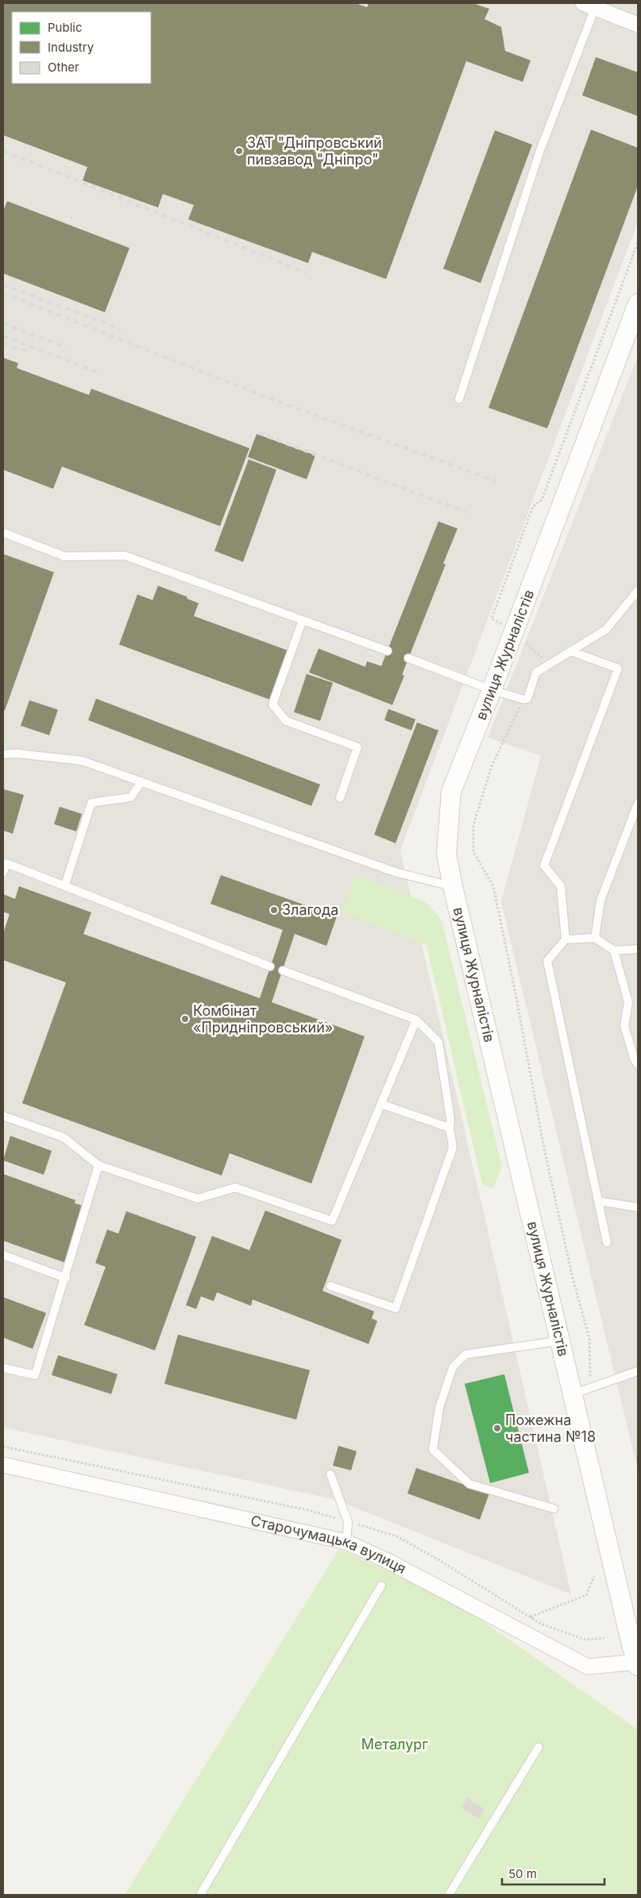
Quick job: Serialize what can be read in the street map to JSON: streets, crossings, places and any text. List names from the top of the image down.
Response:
{
  "streets": {
    "street": ["вулиця Журналістів", "Старочумацька вулиця"]
  },
  "crossings": [
    ["вулиця Журналістів", "Старочумацька вулиця"]
  ],
  "parks": ["Металург"],
  "places": [
    "ЗАТ \"Дніпровський пивзавод \"Дніпро\"",
    "Злагода",
    "Комбінат «Придніпровський»",
    "Пожежна частина №18"
  ],
  "legend": ["Public", "Industry", "Other"],
  "scale_bar": "50 m"
}
